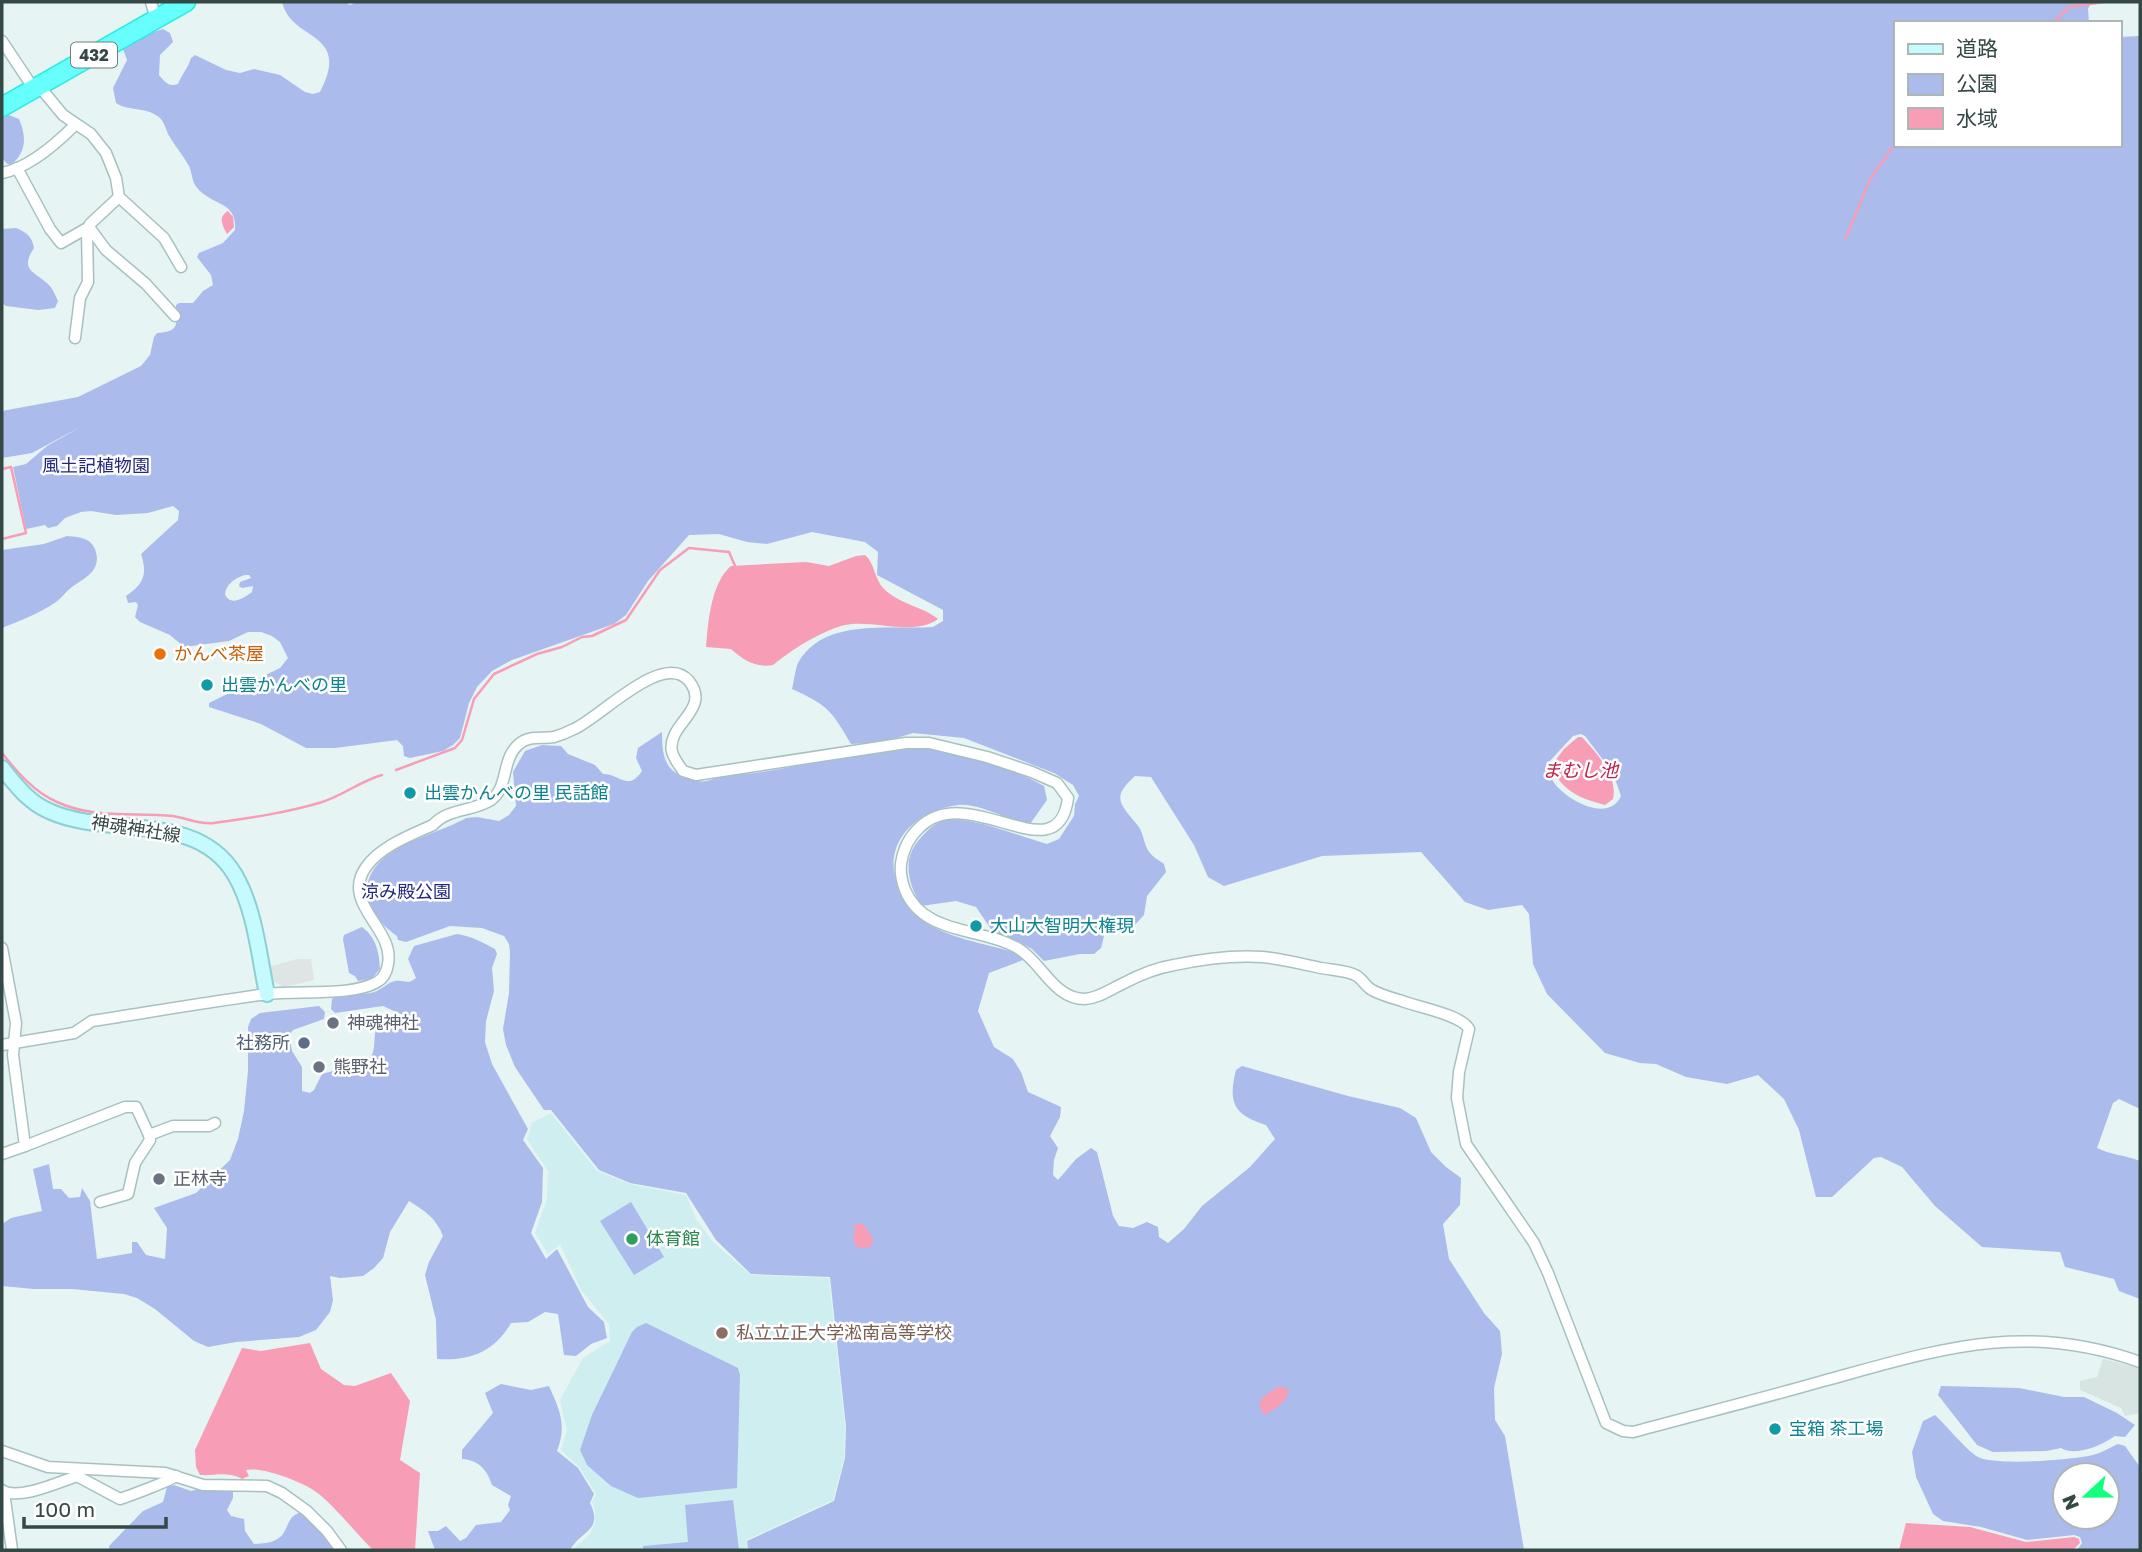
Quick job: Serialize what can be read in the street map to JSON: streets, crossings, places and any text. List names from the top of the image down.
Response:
{
  "streets": {
    "highway": ["432"],
    "main road": ["神魂神社線"]
  },
  "water": ["まむし池"],
  "parks": ["風土記植物園", "涼み殿公園"],
  "places": [
    "かんべ茶屋",
    "出雲かんべの里",
    "出雲かんべの里 民話館",
    "大山大智明大権現",
    "神魂神社",
    "社務所",
    "熊野社",
    "正林寺",
    "体育館",
    "私立立正大学淞南高等学校",
    "宝箱 茶工場"
  ],
  "legend": ["道路", "公園", "水域"],
  "scale_bar": "100 m",
  "north": "left"
}
